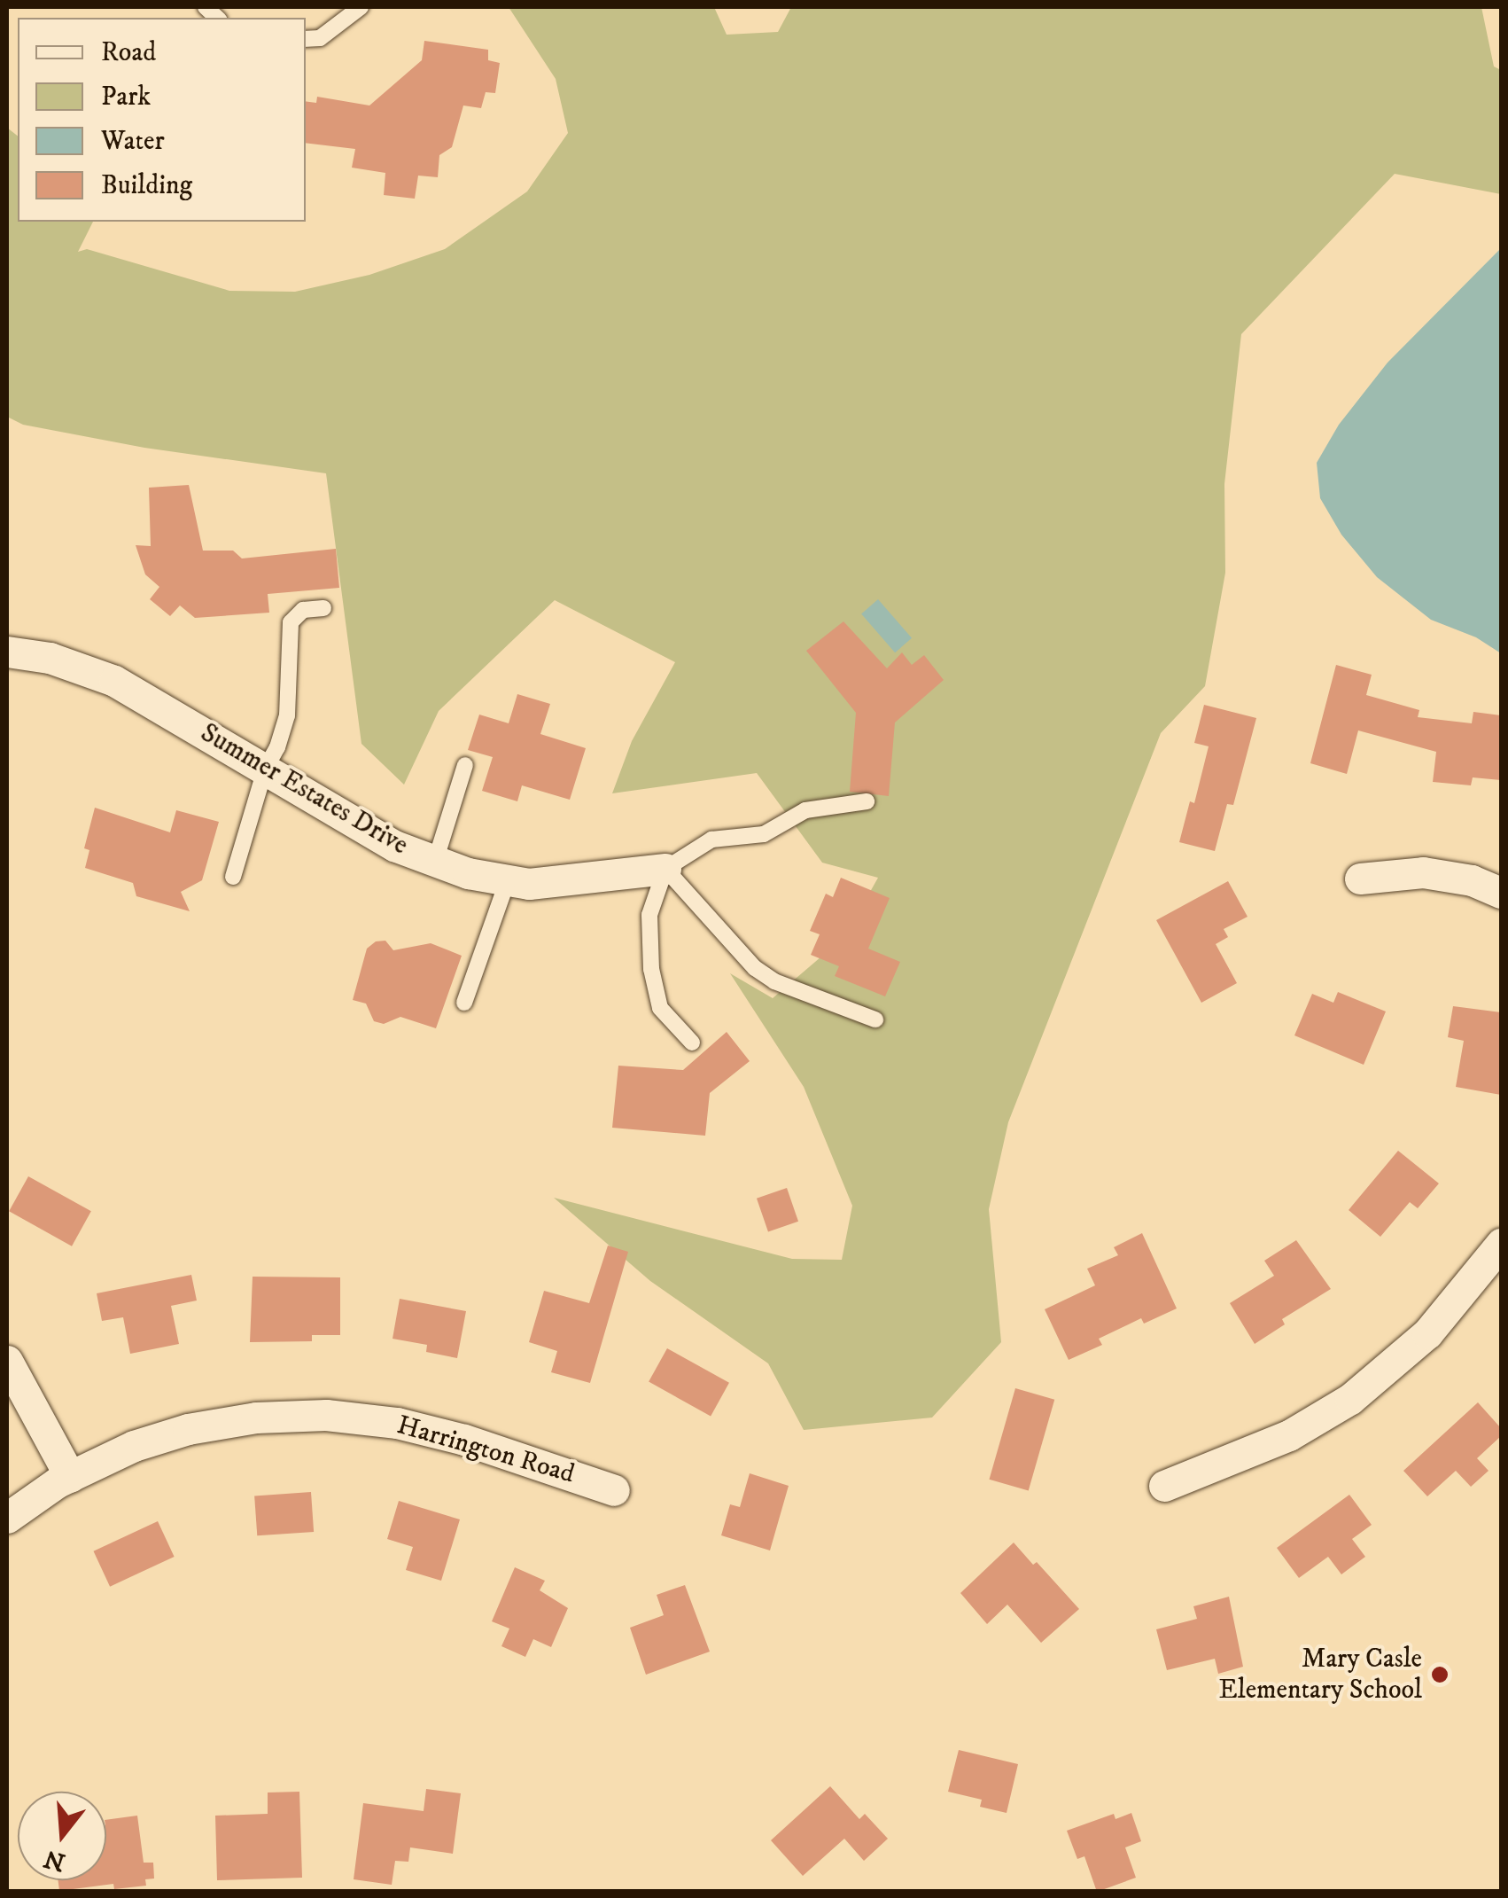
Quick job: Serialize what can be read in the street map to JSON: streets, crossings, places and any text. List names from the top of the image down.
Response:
{
  "streets": {
    "street": ["Summer Estates Drive", "Harrington Road"]
  },
  "places": ["Mary Casle Elementary School"],
  "legend": [
    "Road",
    "Park",
    "Water",
    "Building"
  ],
  "north": "bottom"
}
